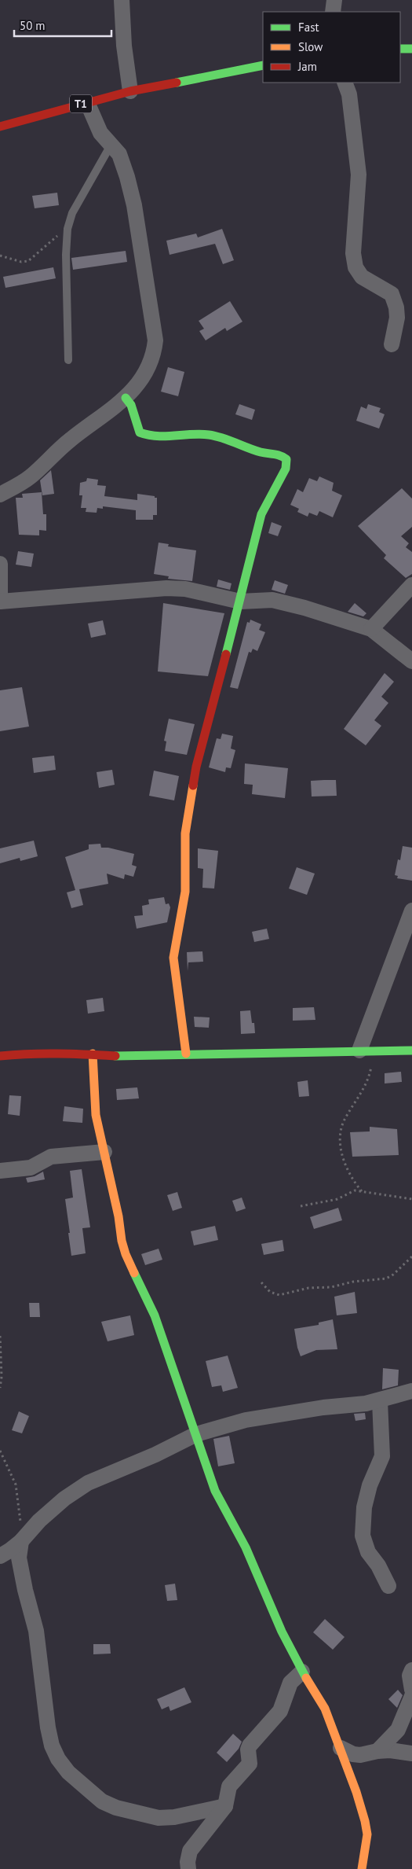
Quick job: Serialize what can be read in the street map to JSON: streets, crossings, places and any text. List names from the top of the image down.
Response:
{
  "streets": {
    "main road": ["T1"]
  },
  "legend": ["Fast", "Slow", "Jam"],
  "scale_bar": "50 m"
}
